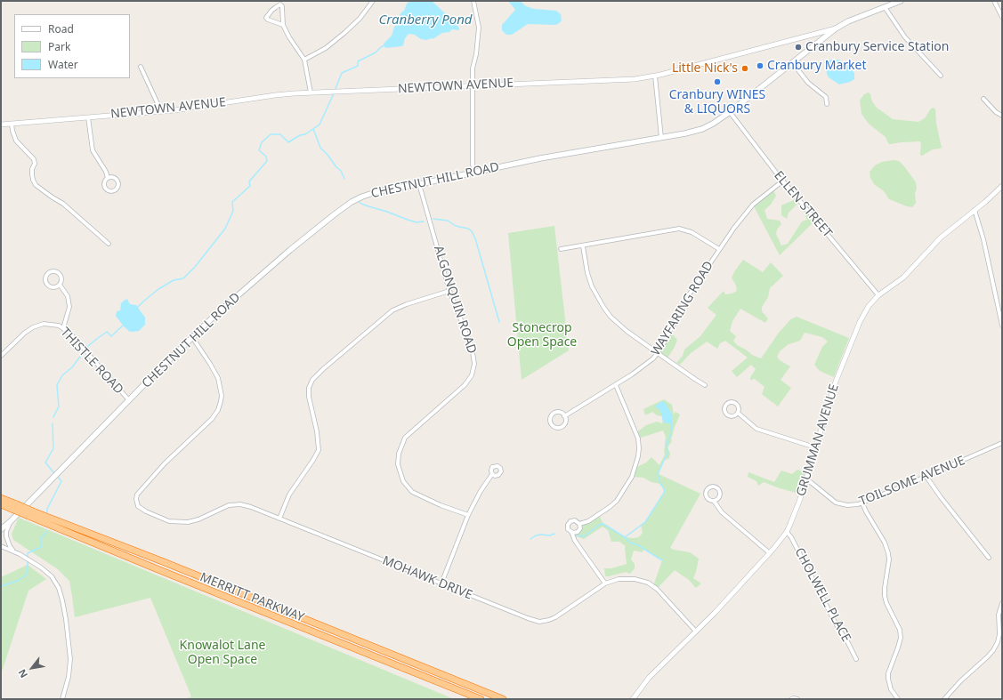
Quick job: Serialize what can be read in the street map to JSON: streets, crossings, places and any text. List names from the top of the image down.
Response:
{
  "streets": {
    "highway": ["MERRITT PARKWAY"],
    "main road": ["NEWTOWN AVENUE", "CHESTNUT HILL ROAD"],
    "street": [
      "ELLEN STREET",
      "ALGONQUIN ROAD",
      "WAYFARING ROAD",
      "THISTLE ROAD",
      "GRUMMAN AVENUE",
      "TOILSOME AVENUE",
      "MOHAWK DRIVE",
      "CHOLWELL PLACE"
    ]
  },
  "crossings": [
    ["NEWTOWN AVENUE", "CHESTNUT HILL ROAD"],
    ["CHESTNUT HILL ROAD", "ELLEN STREET"],
    ["CHESTNUT HILL ROAD", "ALGONQUIN ROAD"],
    ["CHESTNUT HILL ROAD", "THISTLE ROAD"],
    ["CHESTNUT HILL ROAD", "MOHAWK DRIVE"],
    ["ELLEN STREET", "WAYFARING ROAD"],
    ["ELLEN STREET", "GRUMMAN AVENUE"],
    ["GRUMMAN AVENUE", "TOILSOME AVENUE"],
    ["GRUMMAN AVENUE", "MOHAWK DRIVE"],
    ["GRUMMAN AVENUE", "CHOLWELL PLACE"]
  ],
  "water": ["Cranberry Pond"],
  "parks": ["Stonecrop Open Space", "Knowalot Lane Open Space"],
  "places": [
    "Cranbury Service Station",
    "Cranbury Market",
    "Little Nick's",
    "Cranbury WINES & LIQUORS"
  ],
  "legend": ["Road", "Park", "Water"],
  "north": "bottom left"
}
